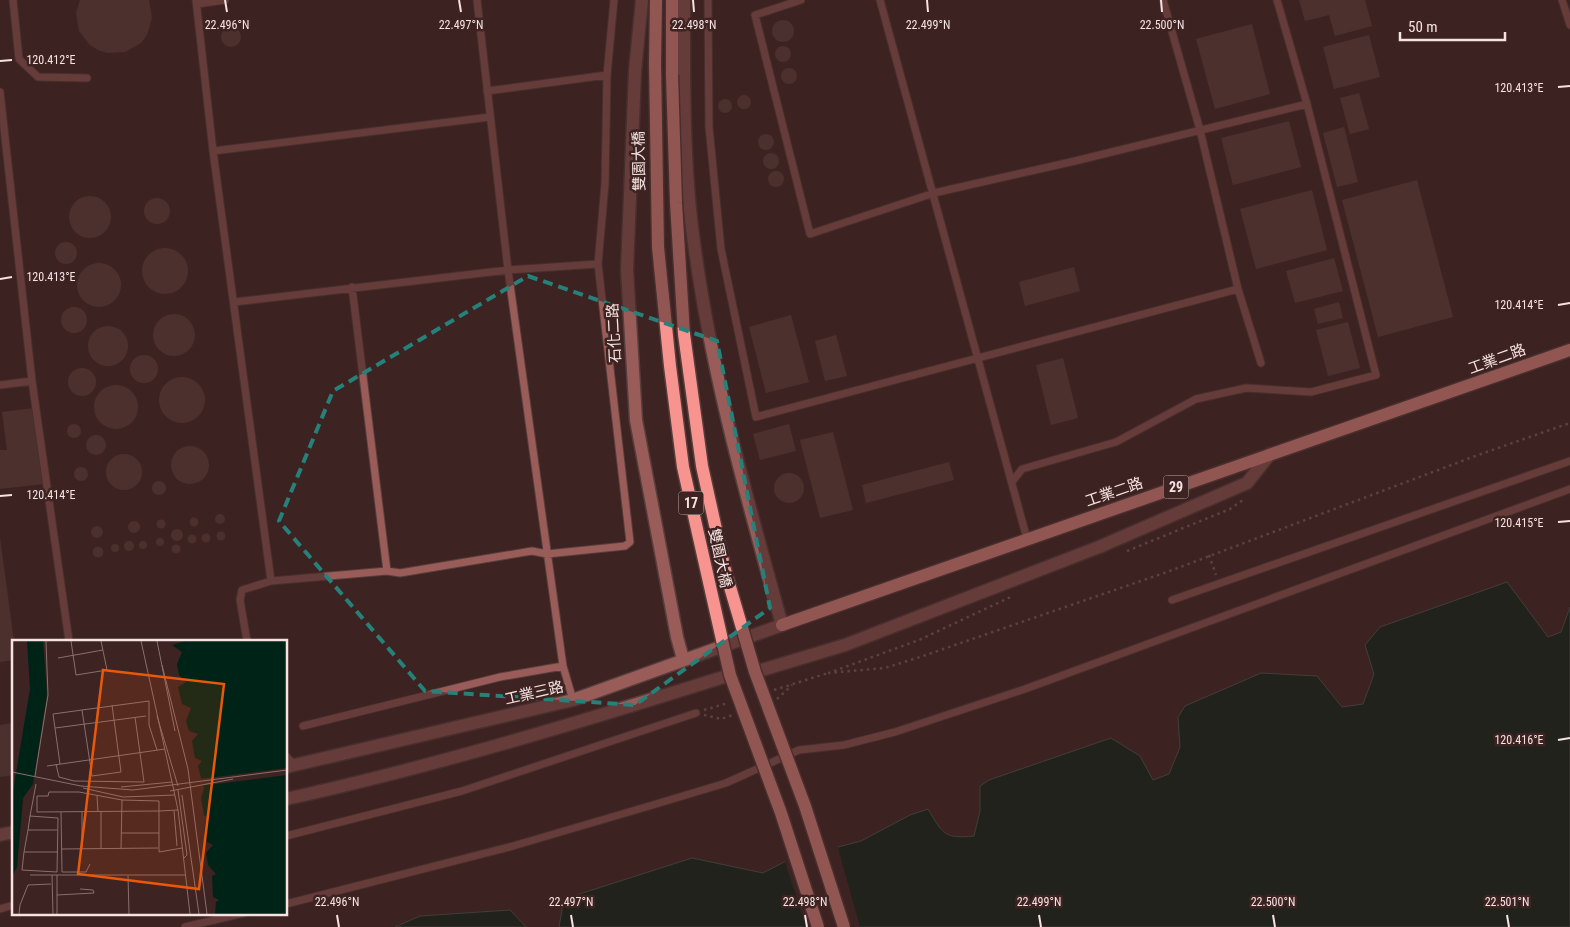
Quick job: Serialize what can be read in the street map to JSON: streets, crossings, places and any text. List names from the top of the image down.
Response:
{
  "streets": {
    "main road": [
      "雙園大橋",
      "工業二路",
      "29",
      "17"
    ],
    "street": ["石化二路", "工業三路"]
  },
  "crossings": [
    ["石化二路", "工業三路"],
    ["工業二路", "工業三路"]
  ],
  "scale_bar": "50 m",
  "coordinates": [
    "22.496°N",
    "22.497°N",
    "22.498°N",
    "22.499°N",
    "22.500°N",
    "120.412°E",
    "120.413°E",
    "120.414°E",
    "120.415°E",
    "120.416°E",
    "22.501°N"
  ]
}
